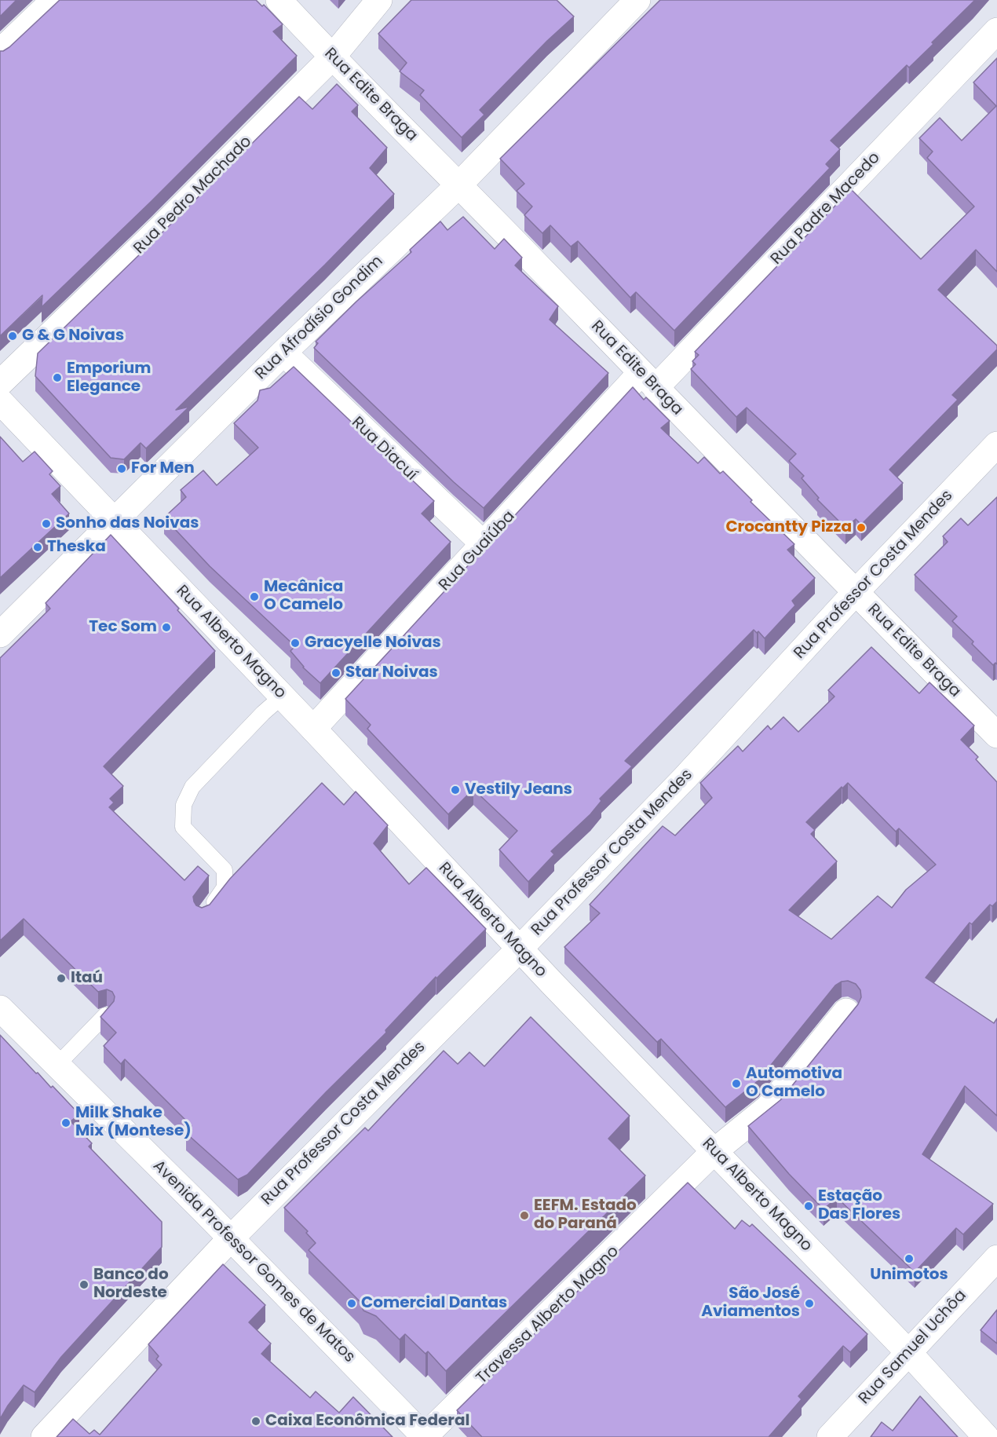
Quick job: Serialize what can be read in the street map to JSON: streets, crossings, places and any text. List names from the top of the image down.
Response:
{
  "streets": {
    "street": [
      "Rua Edite Braga",
      "Rua Pedro Machado",
      "Rua Padre Macedo",
      "Rua Afrodísio Gondim",
      "Rua Diacuí",
      "Rua Guaiúba",
      "Rua Professor Costa Mendes",
      "Rua Alberto Magno",
      "Avenida Professor Gomes de Matos",
      "Travessa Alberto Magno",
      "Rua Samuel Uchôa"
    ]
  },
  "crossings": [
    ["Rua Edite Braga", "Rua Pedro Machado"],
    ["Rua Edite Braga", "Rua Padre Macedo"],
    ["Rua Edite Braga", "Rua Afrodísio Gondim"],
    ["Rua Edite Braga", "Rua Guaiúba"],
    ["Rua Edite Braga", "Rua Professor Costa Mendes"],
    ["Rua Padre Macedo", "Rua Guaiúba"],
    ["Rua Afrodísio Gondim", "Rua Diacuí"],
    ["Rua Afrodísio Gondim", "Rua Alberto Magno"],
    ["Rua Diacuí", "Rua Guaiúba"],
    ["Rua Guaiúba", "Rua Alberto Magno"],
    ["Rua Professor Costa Mendes", "Rua Alberto Magno"],
    ["Rua Professor Costa Mendes", "Avenida Professor Gomes de Matos"],
    ["Rua Alberto Magno", "Travessa Alberto Magno"],
    ["Rua Alberto Magno", "Rua Samuel Uchôa"],
    ["Avenida Professor Gomes de Matos", "Travessa Alberto Magno"]
  ],
  "places": [
    "G & G Noivas",
    "Emporium Elegance",
    "For Men",
    "Sonho das Noivas",
    "Crocantty Pizza",
    "Theska",
    "Mecânica O Camelo",
    "Tec Som",
    "Gracyelle Noivas",
    "Star Noivas",
    "Vestily Jeans",
    "Itaú",
    "Automotiva O Camelo",
    "Milk Shake Mix (Montese)",
    "Estação Das Flores",
    "EEFM. Estado do Paraná",
    "Unimotos",
    "Banco do Nordeste",
    "Comercial Dantas",
    "São José Aviamentos",
    "Caixa Econômica Federal"
  ]
}
